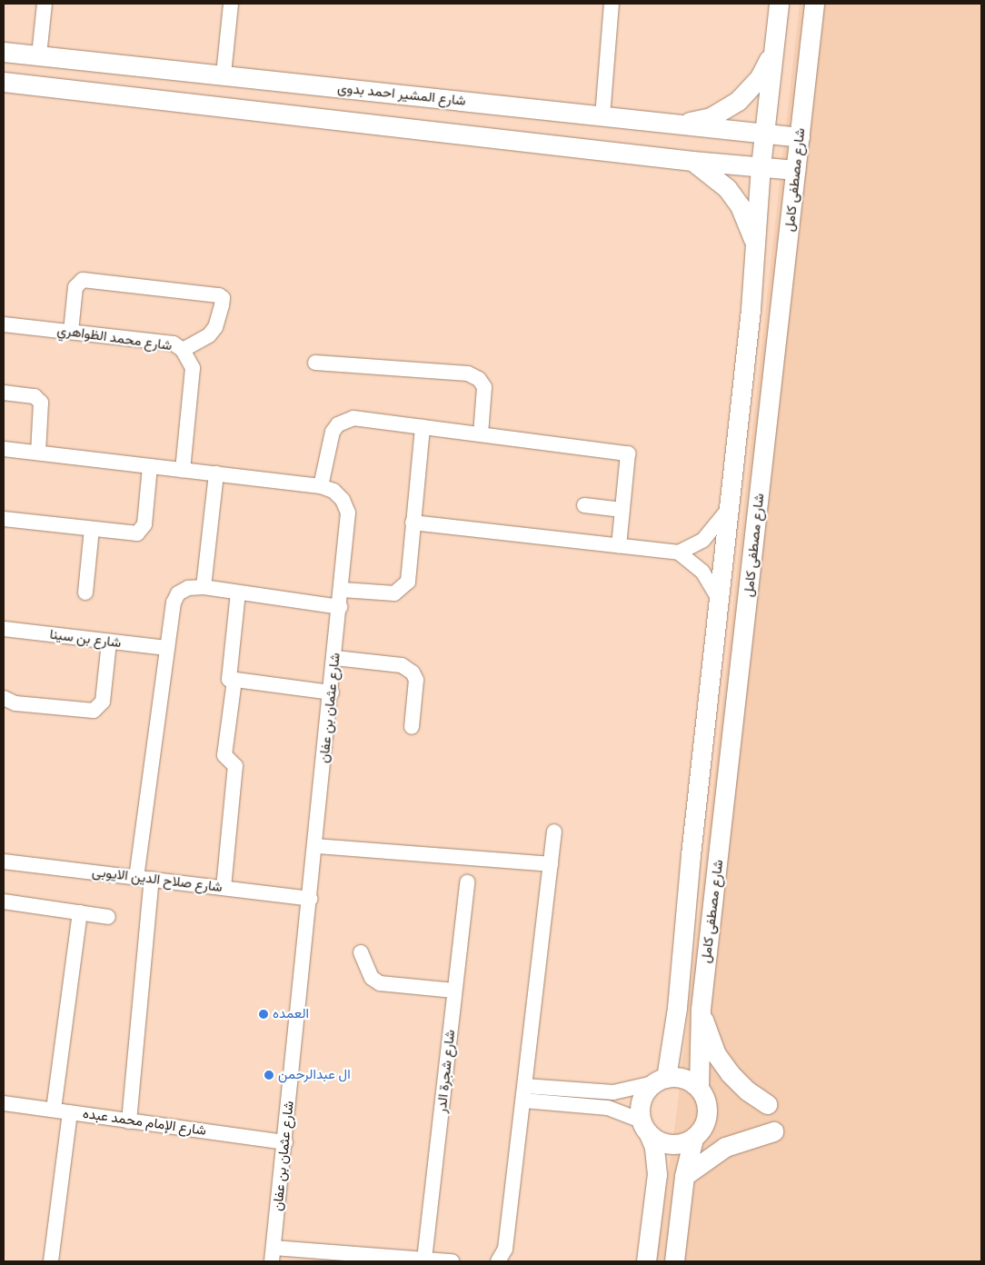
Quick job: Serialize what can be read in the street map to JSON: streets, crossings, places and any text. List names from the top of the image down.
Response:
{
  "streets": {
    "street": [
      "شارع المشير احمد بدوى",
      "شارع مصطفى كامل",
      "شارع محمد الظواهري",
      "شارع بن سينا",
      "شارع عثمان بن عفان",
      "شارع صلاح الدين الايوبى",
      "شارع شجرة الدر",
      "شارع الإمام محمد عبده"
    ]
  },
  "crossings": [
    ["شارع المشير احمد بدوى", "شارع مصطفى كامل"],
    ["شارع محمد الظواهري", "شارع عثمان بن عفان"],
    ["شارع عثمان بن عفان", "شارع صلاح الدين الايوبى"],
    ["شارع عثمان بن عفان", "شارع الإمام محمد عبده"]
  ],
  "places": ["العمده", "ال عبدالرحمن"]
}
